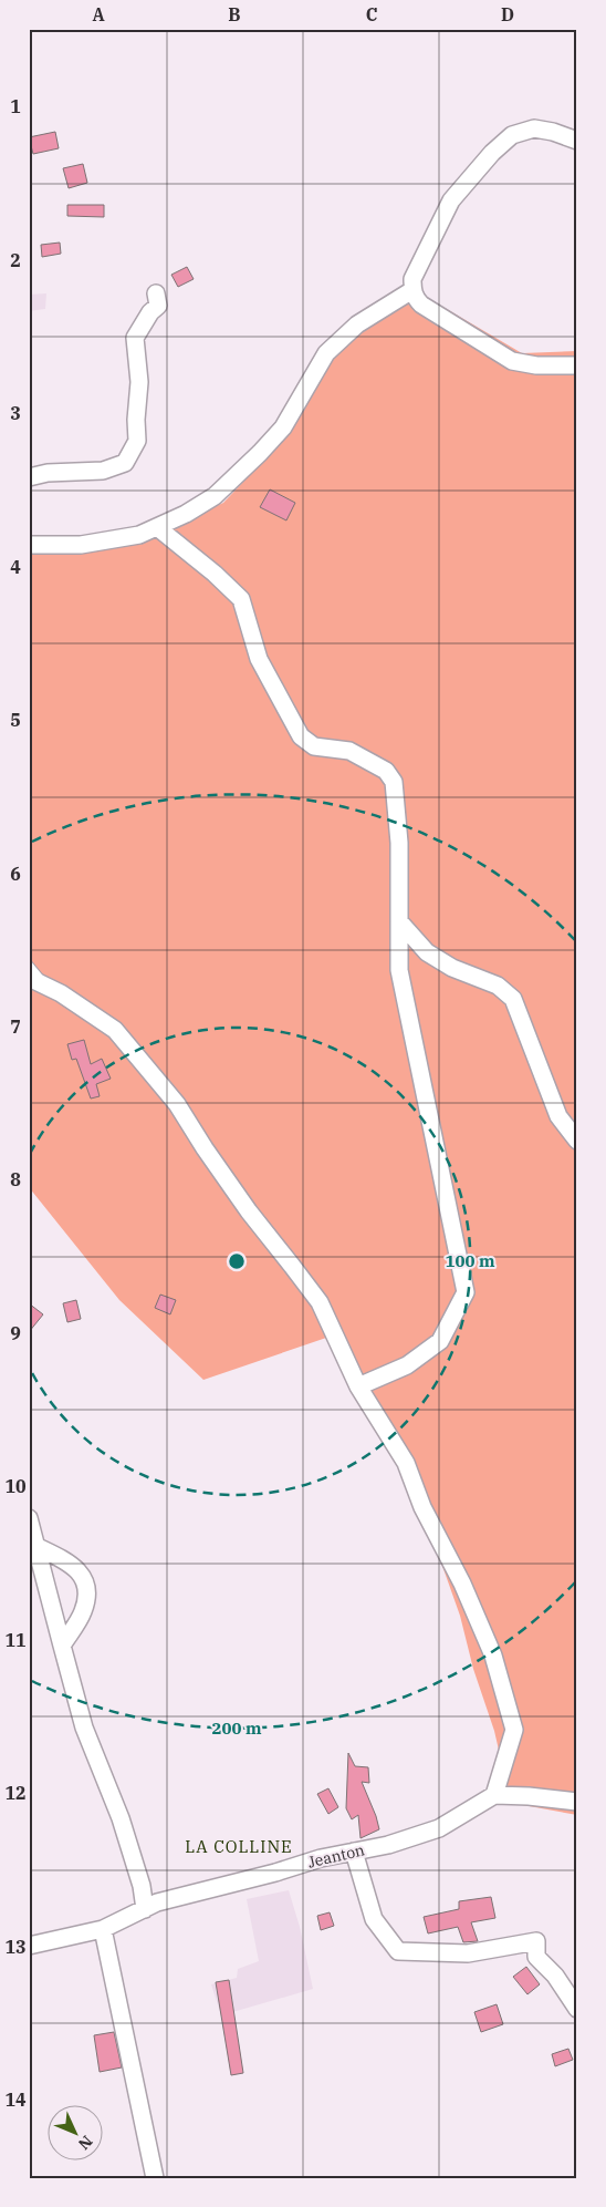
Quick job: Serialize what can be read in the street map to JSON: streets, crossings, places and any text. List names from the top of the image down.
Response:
{
  "streets": {
    "street": ["Jeanton"]
  },
  "districts": ["LA COLLINE"],
  "north": "bottom right",
  "grid": {
    "columns": [
      "A",
      "B",
      "C",
      "D"
    ],
    "rows": [
      "1",
      "2",
      "3",
      "4",
      "5",
      "6",
      "7",
      "8",
      "9",
      "10",
      "11",
      "12",
      "13",
      "14"
    ]
  },
  "rings": ["100 m", "200 m"]
}
